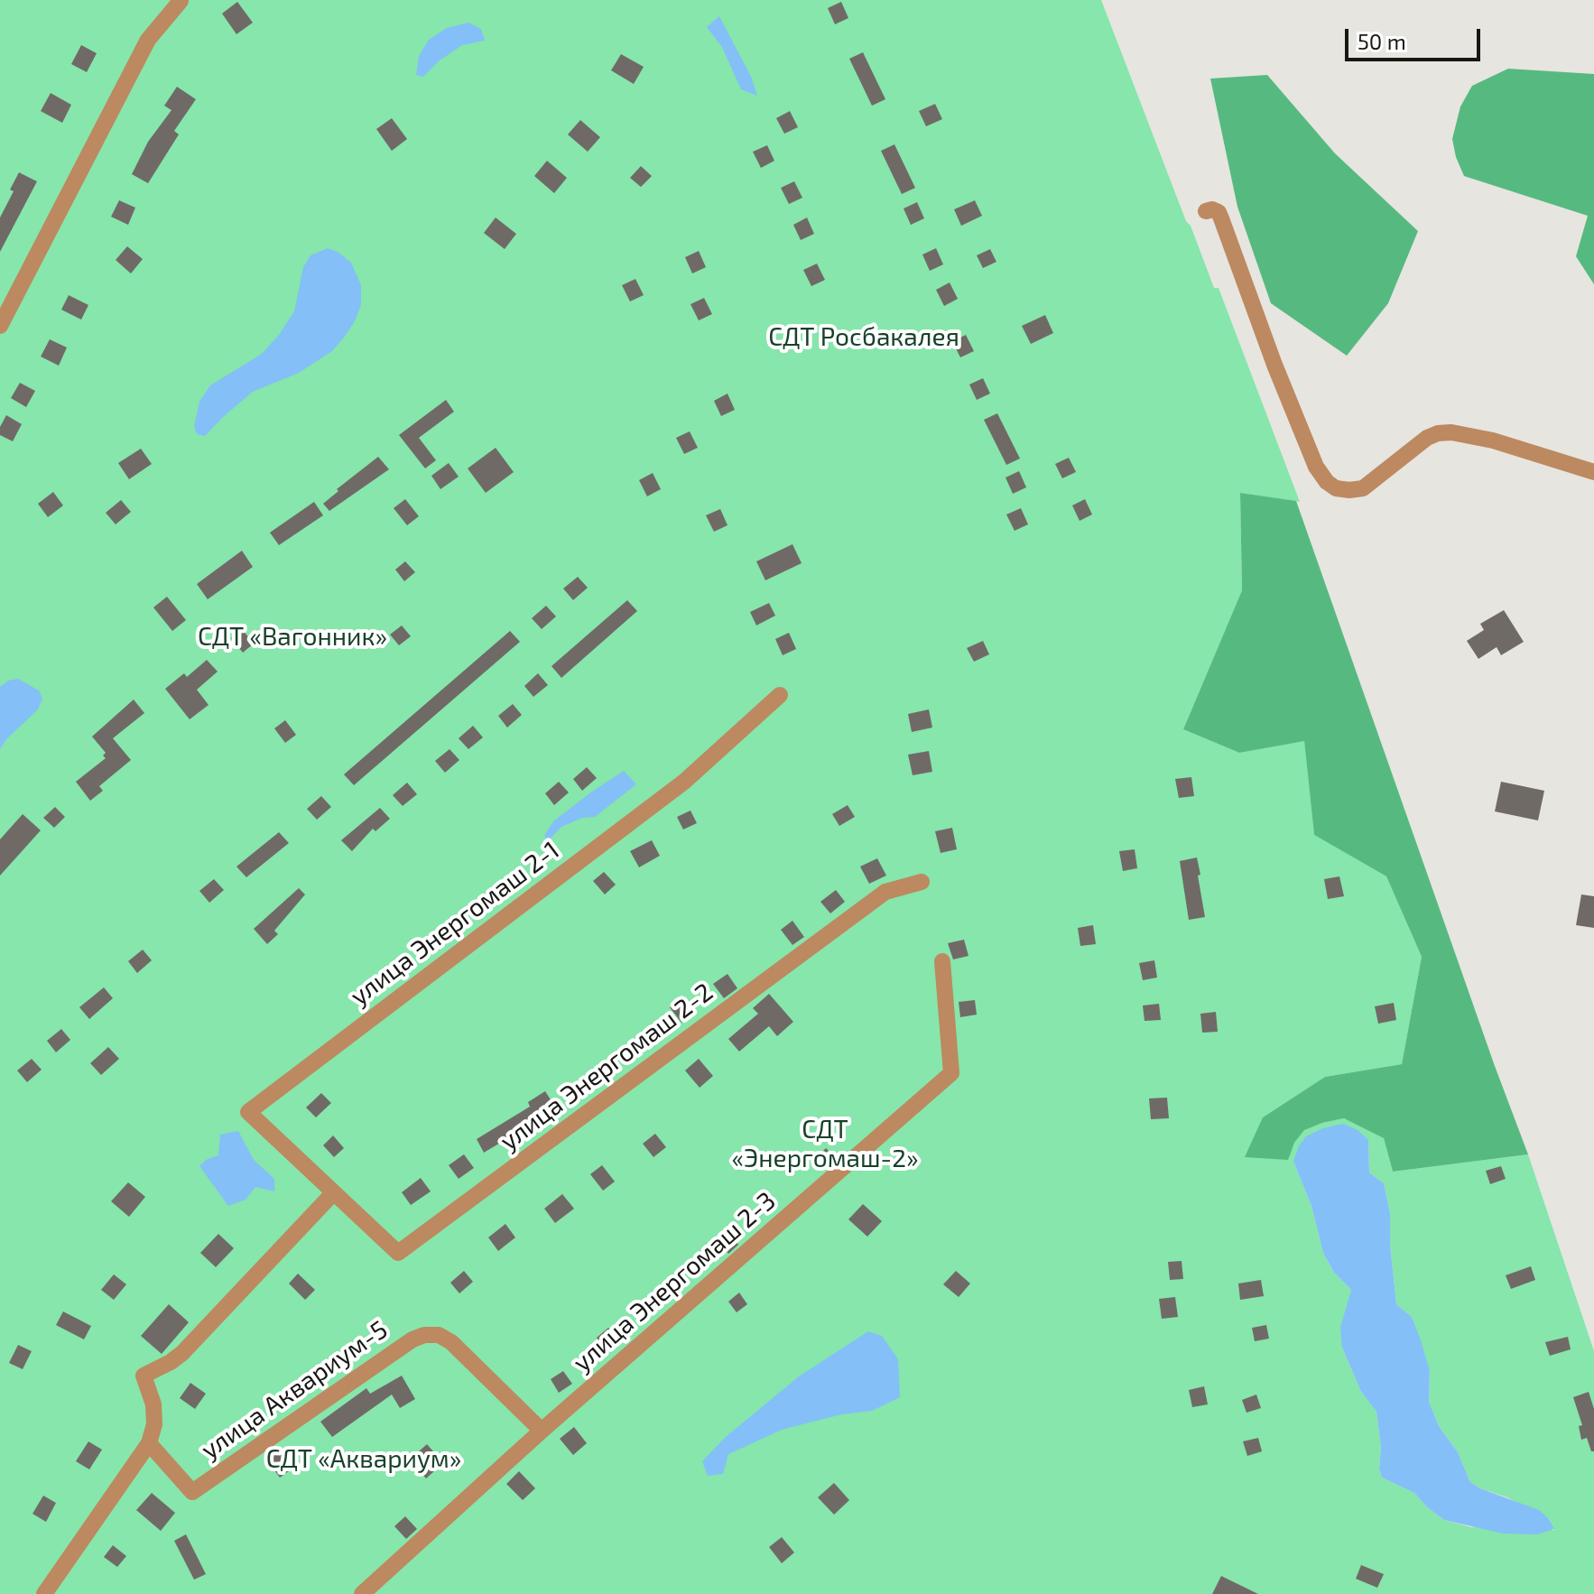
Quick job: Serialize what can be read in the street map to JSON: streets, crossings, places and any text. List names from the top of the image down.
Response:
{
  "streets": {
    "street": [
      "улица Энергомаш 2-1",
      "улица Энергомаш 2-2",
      "улица Энергомаш 2-3",
      "улица Аквариум-5"
    ]
  },
  "crossings": [
    ["улица Энергомаш 2-1", "улица Энергомаш 2-2"],
    ["улица Энергомаш 2-3", "улица Аквариум-5"]
  ],
  "parks": [
    "СДТ Росбакалея",
    "СДТ «Вагонник»",
    "СДТ «Энергомаш-2»",
    "СДТ «Аквариум»"
  ],
  "scale_bar": "50 m"
}
